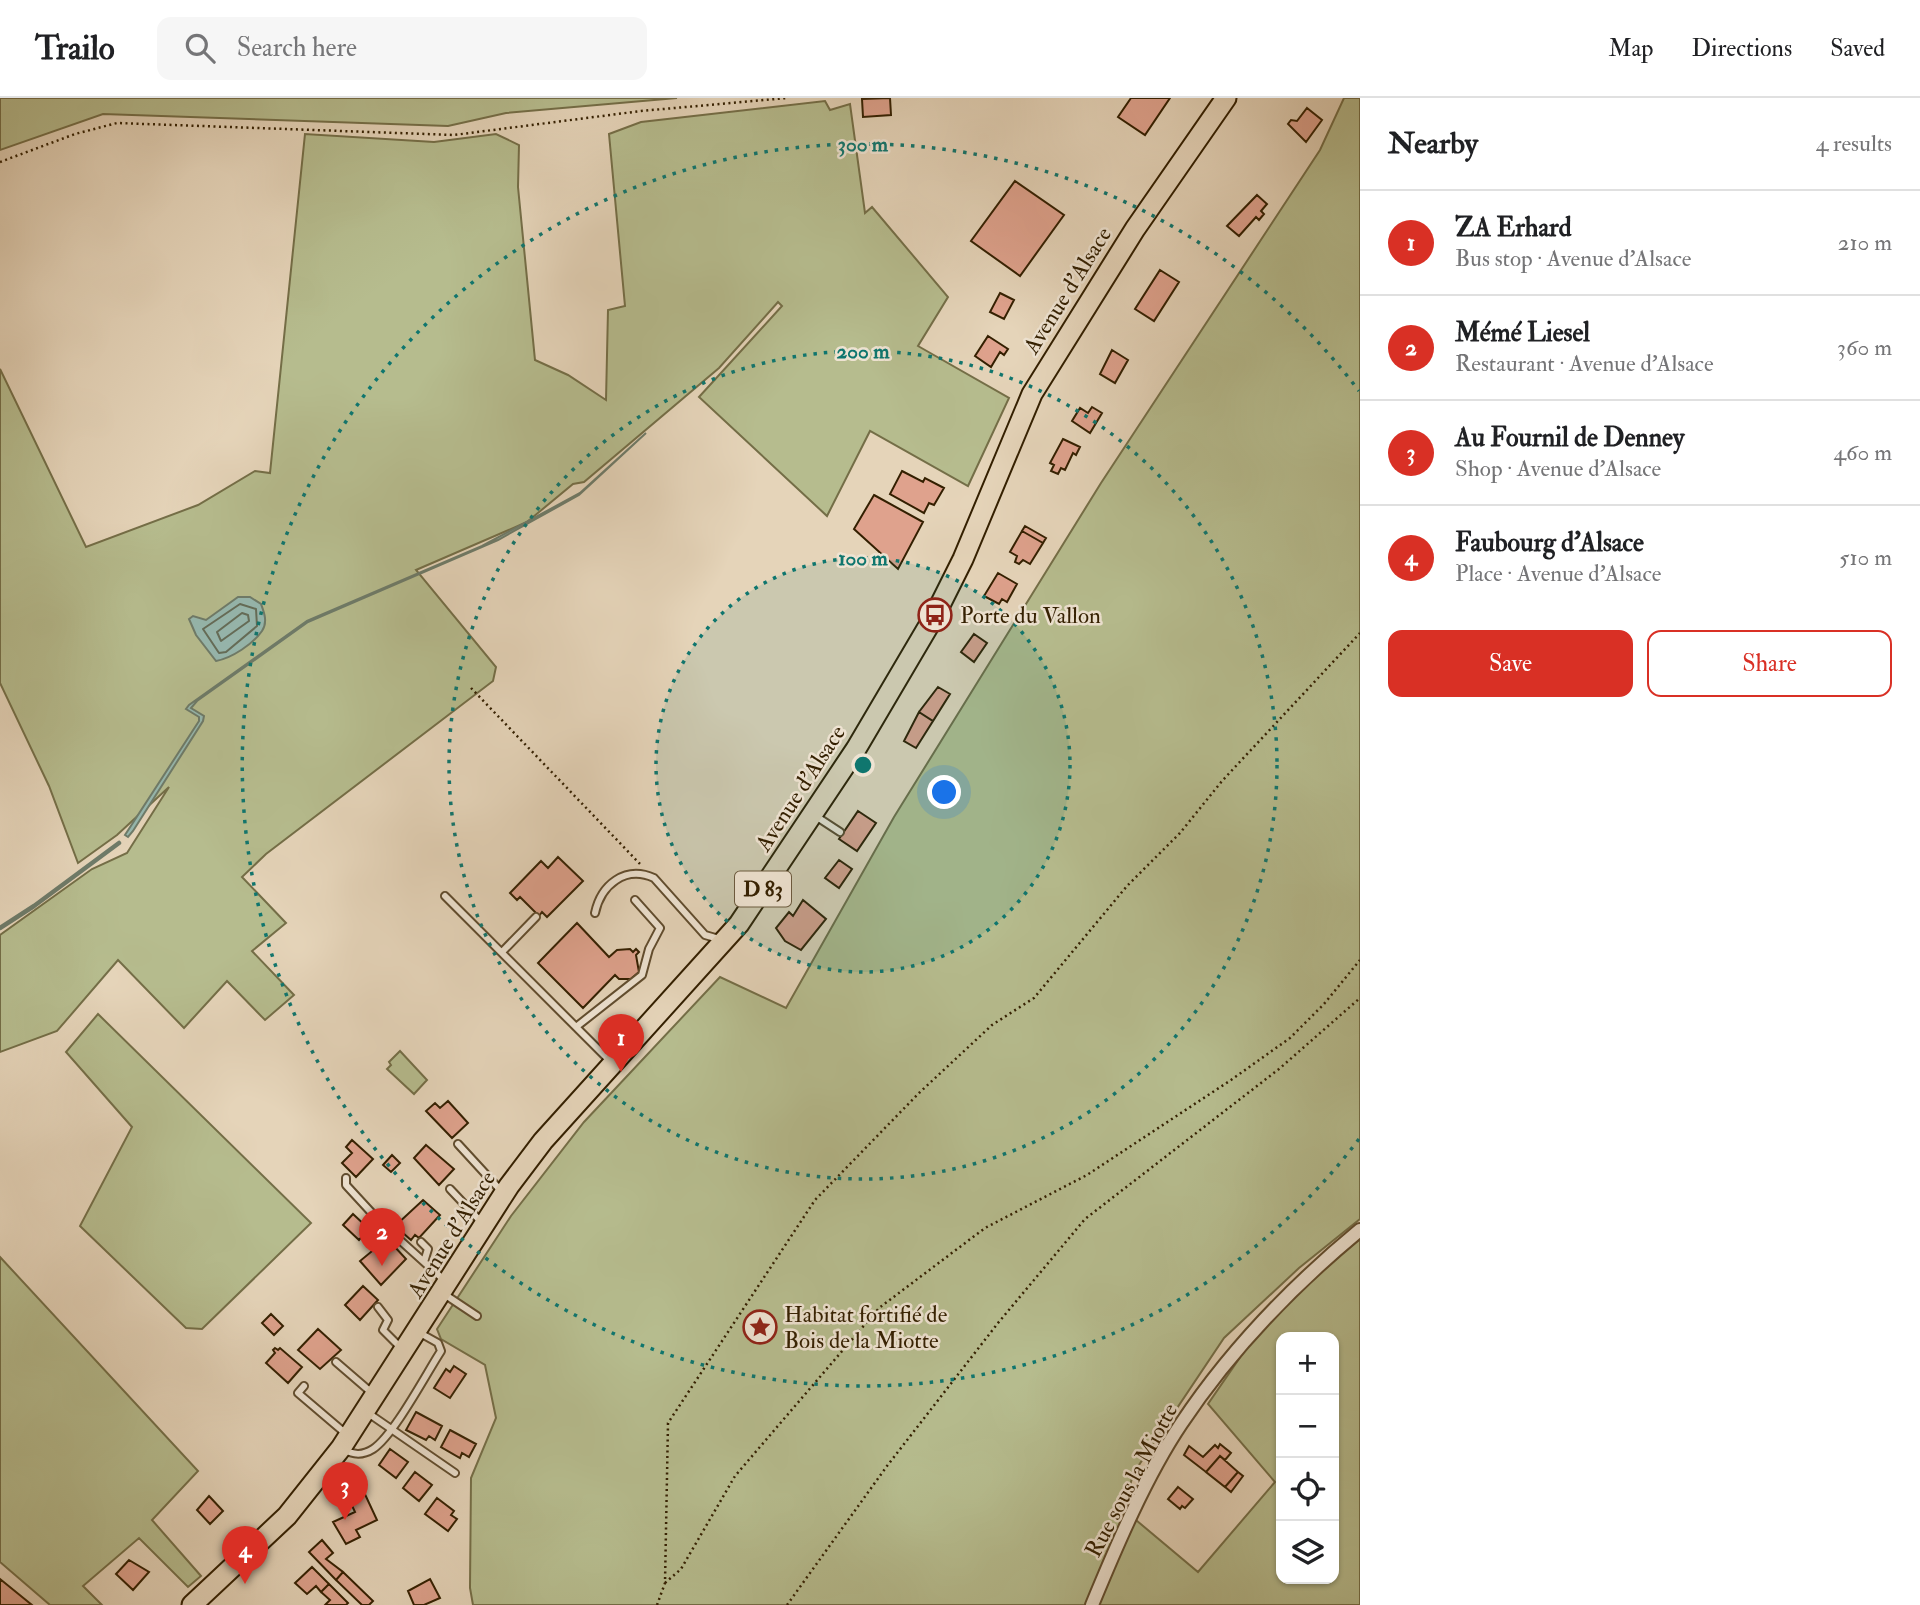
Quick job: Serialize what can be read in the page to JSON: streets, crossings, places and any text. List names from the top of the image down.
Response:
{
  "streets": {
    "main road": ["Avenue d'Alsace", "D 83"],
    "street": ["Rue sous la Miotte"]
  },
  "places": {
    "bus stop": ["Porte du Vallon"],
    "place": ["Habitat fortifié de Bois de la Miotte"]
  },
  "page": {
    "header": "Trailo",
    "search": "Search here",
    "nav": ["Map", "Directions", "Saved"],
    "heading": ["Nearby", "4 results"],
    "list": [
      {
        "mark": "1",
        "name": "ZA Erhard",
        "note": "Bus stop · Avenue d'Alsace",
        "value": "210 m"
      },
      {
        "mark": "2",
        "name": "Mémé Liesel",
        "note": "Restaurant · Avenue d'Alsace",
        "value": "360 m"
      },
      {
        "mark": "3",
        "name": "Au Fournil de Denney",
        "note": "Shop · Avenue d'Alsace",
        "value": "460 m"
      },
      {
        "mark": "4",
        "name": "Faubourg d'Alsace",
        "note": "Place · Avenue d'Alsace",
        "value": "510 m"
      }
    ],
    "buttons": ["Save", "Share"],
    "pins": [
      "1",
      "2",
      "3",
      "4"
    ],
    "map_buttons": ["+", "−"]
  },
  "rings": ["300 m", "200 m", "100 m"]
}
